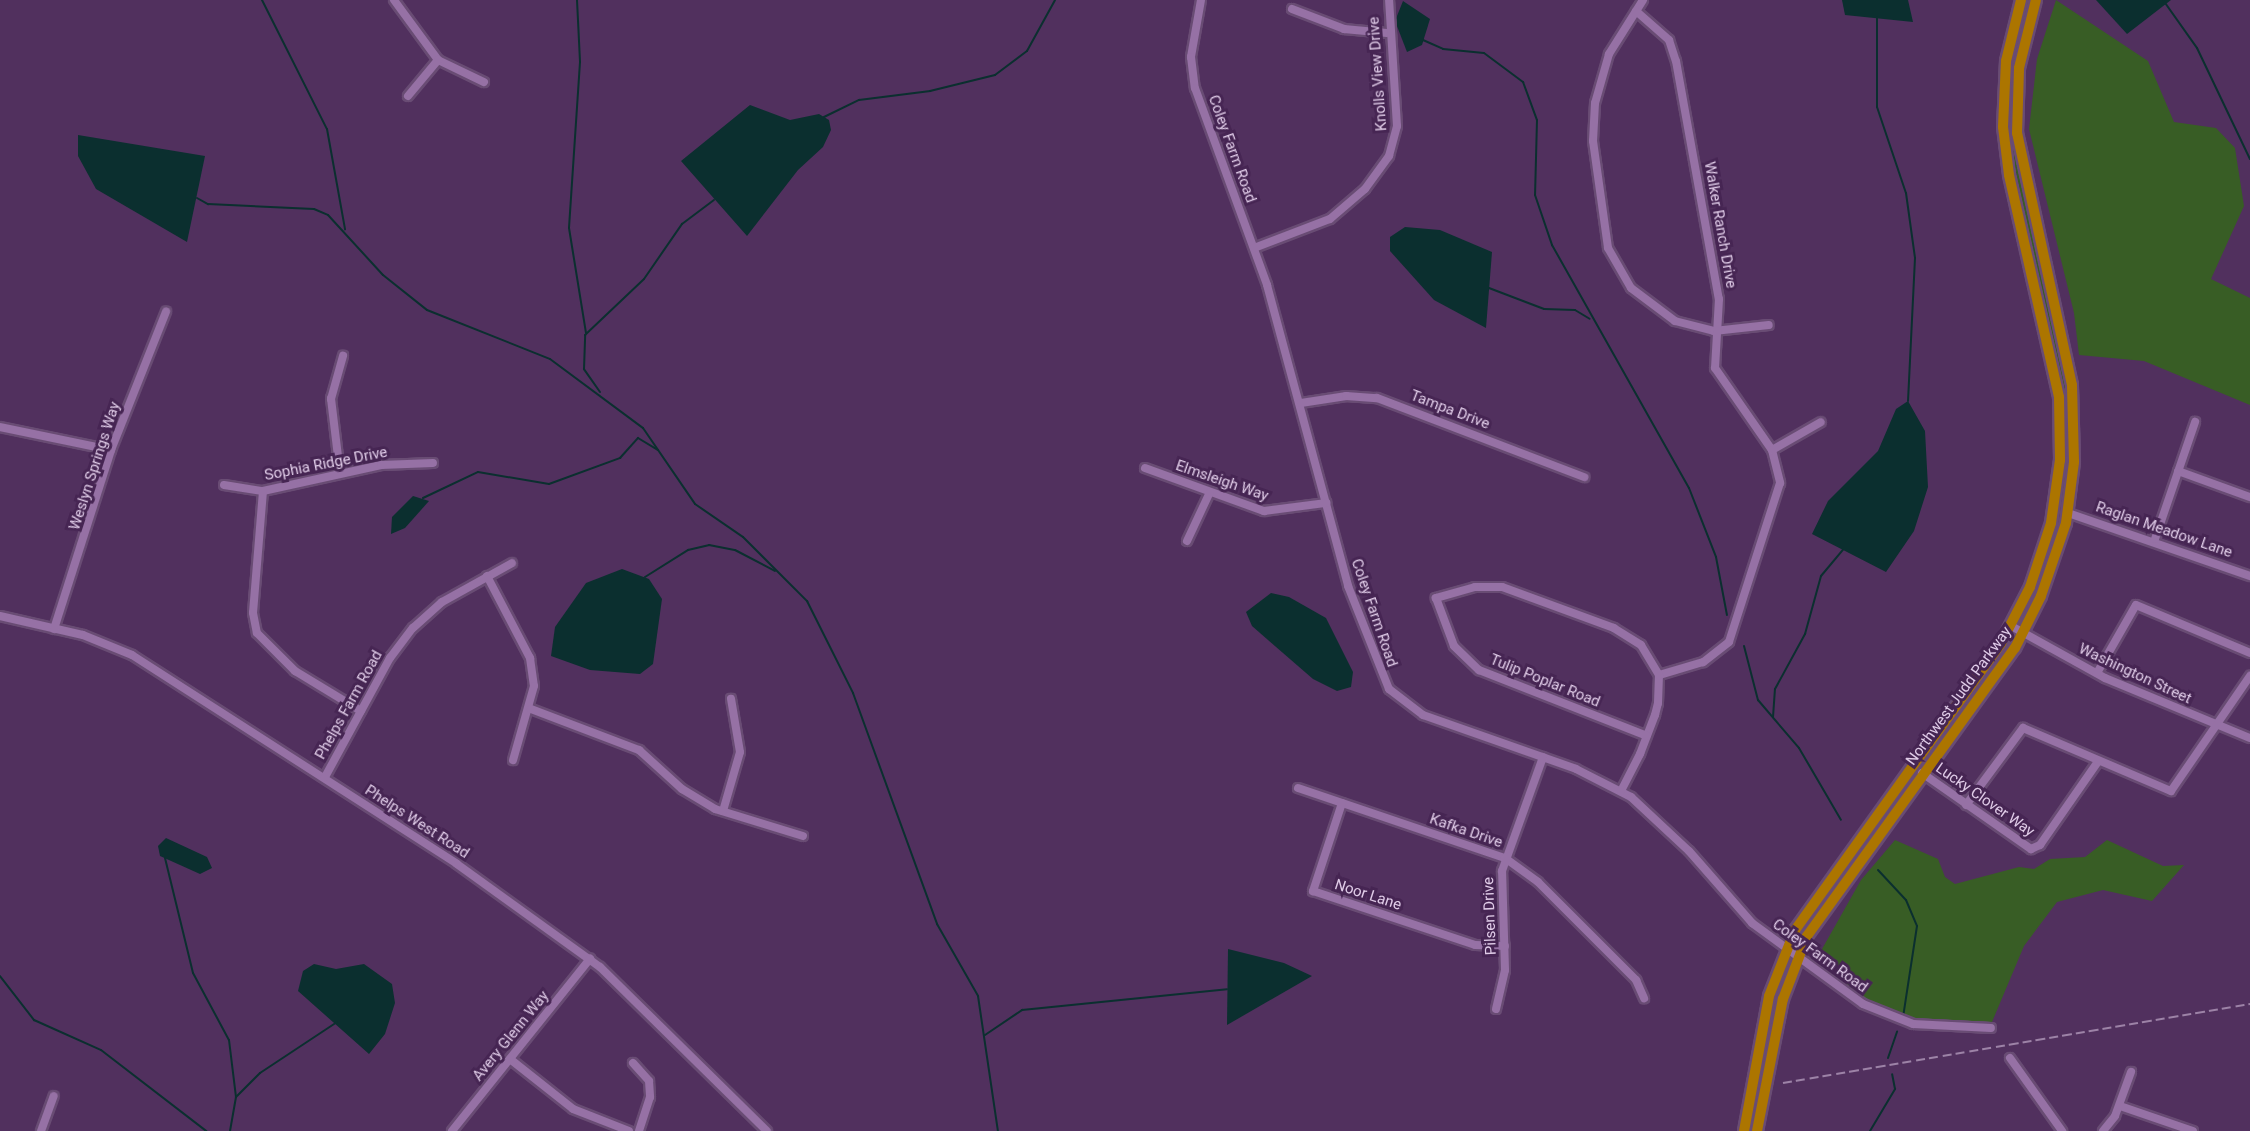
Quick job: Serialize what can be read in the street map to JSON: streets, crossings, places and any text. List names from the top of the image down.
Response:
{
  "streets": {
    "highway": ["Northwest Judd Parkway"],
    "street": [
      "Knolls View Drive",
      "Coley Farm Road",
      "Walker Ranch Drive",
      "Tampa Drive",
      "Sophia Ridge Drive",
      "Weslyn Springs Way",
      "Elmsleigh Way",
      "Raglan Meadow Lane",
      "Washington Street",
      "Tulip Poplar Road",
      "Phelps Farm Road",
      "Lucky Clover Way",
      "Phelps West Road",
      "Kafka Drive",
      "Noor Lane",
      "Pilsen Drive",
      "Avery Glenn Way"
    ]
  },
  "crossings": [
    ["Knolls View Drive", "Coley Farm Road"],
    ["Coley Farm Road", "Tampa Drive"],
    ["Coley Farm Road", "Elmsleigh Way"],
    ["Coley Farm Road", "Northwest Judd Parkway"],
    ["Coley Farm Road", "Pilsen Drive"],
    ["Walker Ranch Drive", "Tulip Poplar Road"],
    ["Weslyn Springs Way", "Phelps West Road"],
    ["Raglan Meadow Lane", "Northwest Judd Parkway"],
    ["Washington Street", "Northwest Judd Parkway"],
    ["Northwest Judd Parkway", "Lucky Clover Way"],
    ["Phelps Farm Road", "Phelps West Road"],
    ["Phelps West Road", "Avery Glenn Way"],
    ["Kafka Drive", "Noor Lane"],
    ["Kafka Drive", "Pilsen Drive"],
    ["Noor Lane", "Pilsen Drive"]
  ]
}
